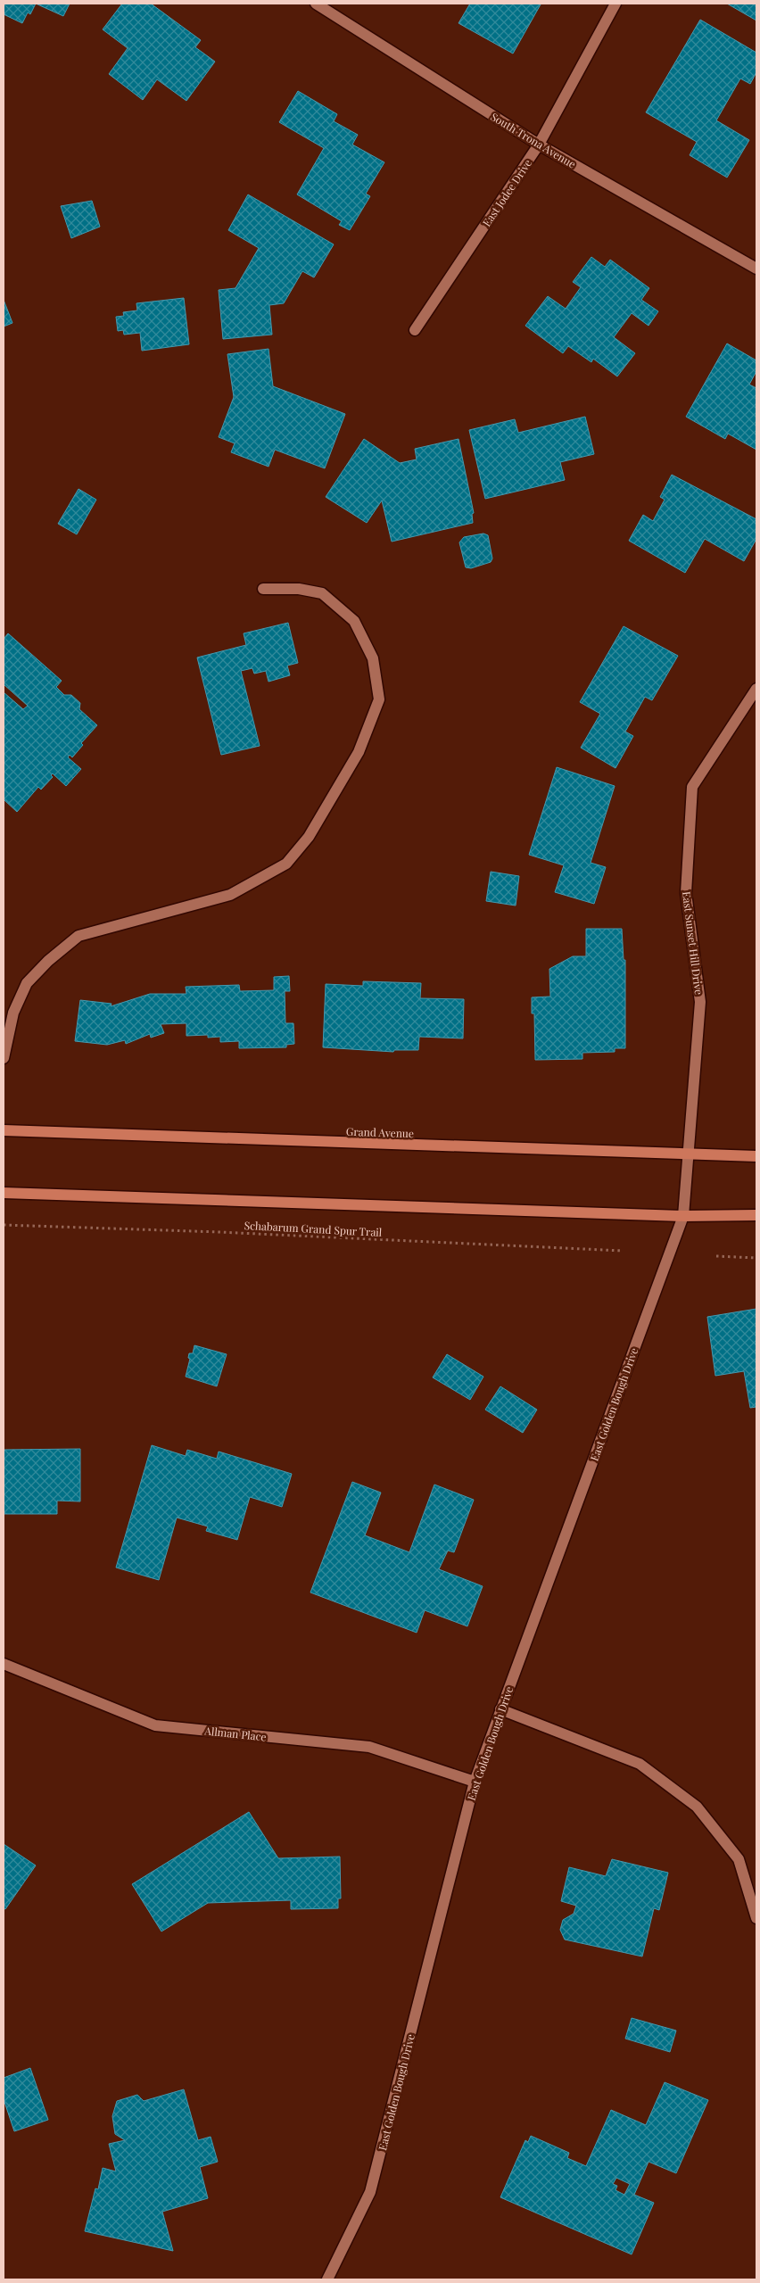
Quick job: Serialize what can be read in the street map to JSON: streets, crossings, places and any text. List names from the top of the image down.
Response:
{
  "streets": {
    "main road": ["Grand Avenue"],
    "street": [
      "South Trona Avenue",
      "East Jodee Drive",
      "East Sunset Hill Drive",
      "East Golden Bough Drive",
      "Allman Place"
    ],
    "path": ["Schabarum Grand Spur Trail"]
  },
  "crossings": [
    ["South Trona Avenue", "East Jodee Drive"],
    ["East Sunset Hill Drive", "Grand Avenue"],
    ["East Sunset Hill Drive", "East Golden Bough Drive"],
    ["East Golden Bough Drive", "Allman Place"]
  ]
}
